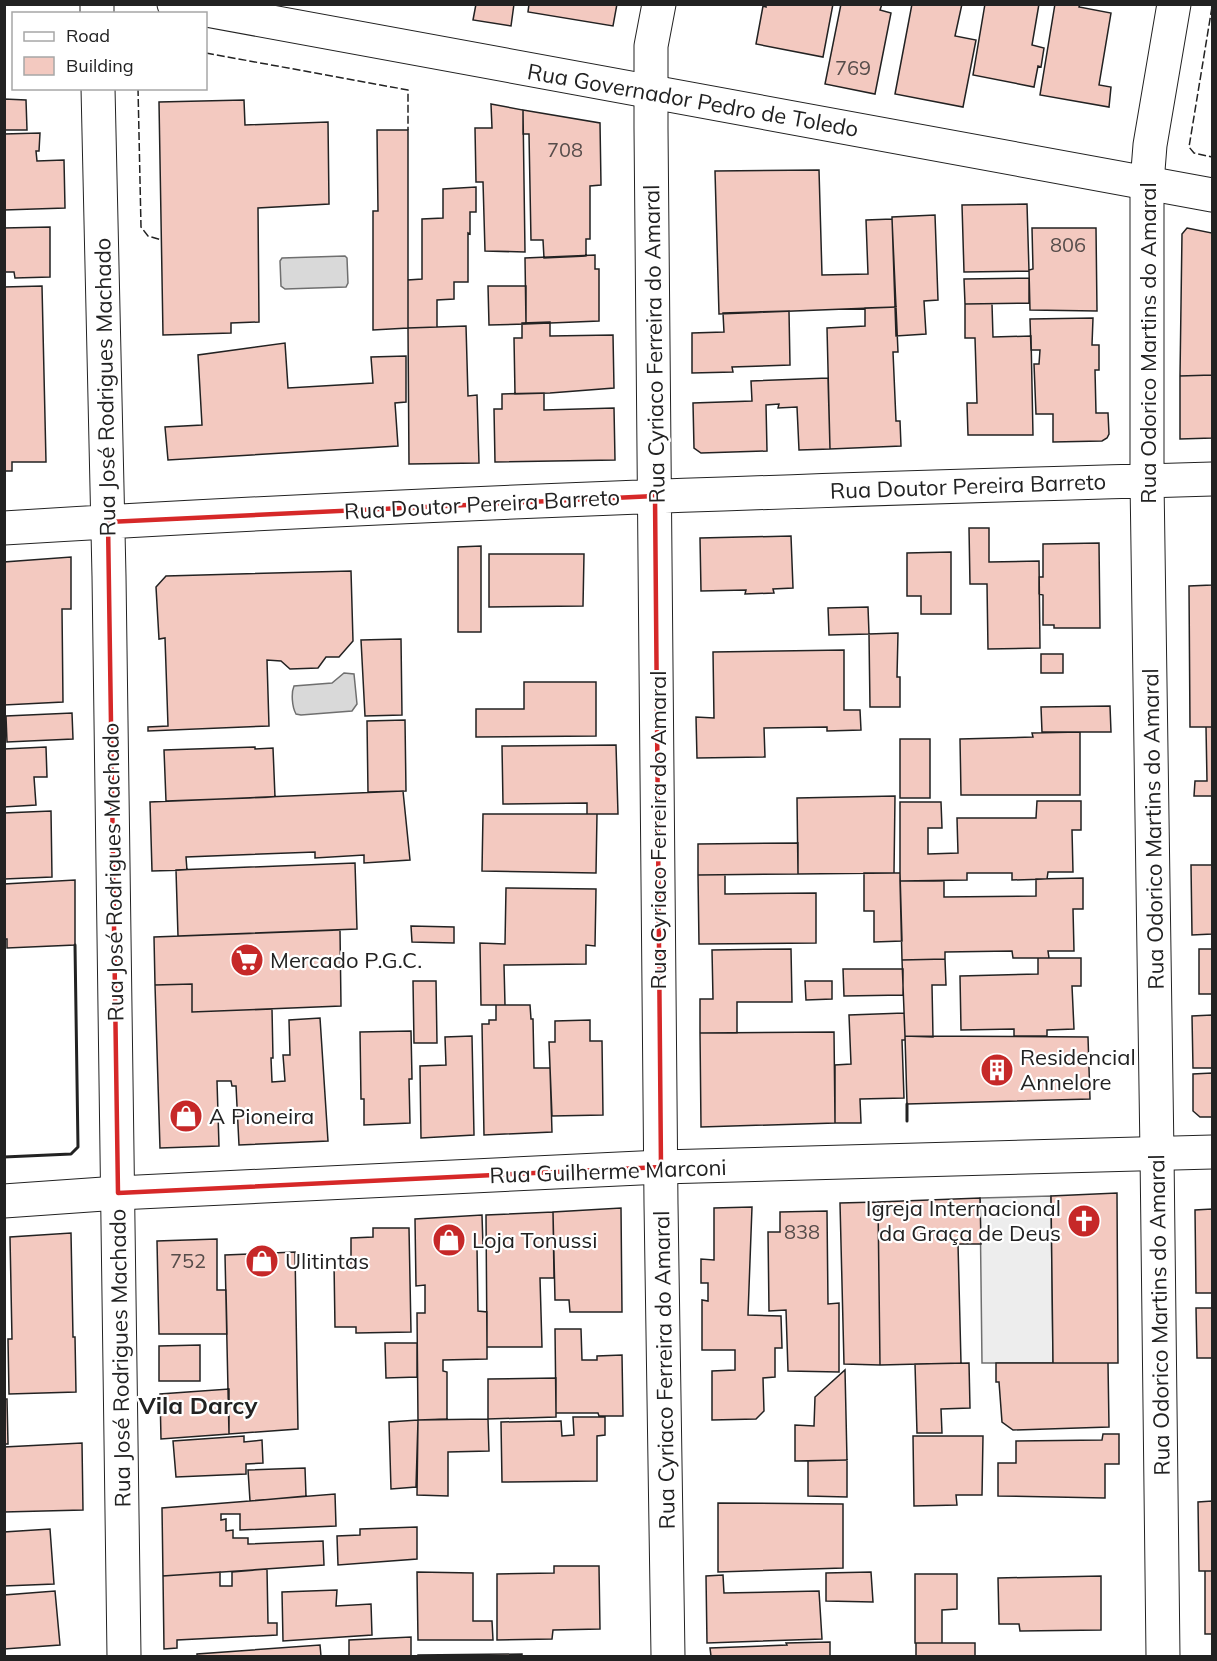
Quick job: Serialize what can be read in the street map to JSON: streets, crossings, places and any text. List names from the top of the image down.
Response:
{
  "streets": {
    "street": [
      "Rua Governador Pedro de Toledo",
      "Rua Odorico Martins do Amaral",
      "Rua Cyriaco Ferreira do Amaral",
      "Rua José Rodrigues Machado",
      "Rua Doutor Pereira Barreto",
      "Rua Guilherme Marconi"
    ]
  },
  "crossings": [
    ["Rua Governador Pedro de Toledo", "Rua Odorico Martins do Amaral"],
    ["Rua Governador Pedro de Toledo", "Rua Cyriaco Ferreira do Amaral"],
    ["Rua Odorico Martins do Amaral", "Rua Doutor Pereira Barreto"],
    ["Rua Odorico Martins do Amaral", "Rua Guilherme Marconi"],
    ["Rua Cyriaco Ferreira do Amaral", "Rua Doutor Pereira Barreto"],
    ["Rua Cyriaco Ferreira do Amaral", "Rua Guilherme Marconi"],
    ["Rua José Rodrigues Machado", "Rua Doutor Pereira Barreto"],
    ["Rua José Rodrigues Machado", "Rua Guilherme Marconi"]
  ],
  "districts": ["Vila Darcy"],
  "places": {
    "supermarket": ["Mercado P.G.C."],
    "building": ["Residencial Annelore"],
    "shop": ["A Pioneira", "Loja Tonussi", "Ulitintas"],
    "church": ["Igreja Internacional da Graça de Deus"]
  },
  "house_numbers": [
    "769",
    "708",
    "806",
    "838",
    "752"
  ],
  "legend": ["Road", "Building"]
}
